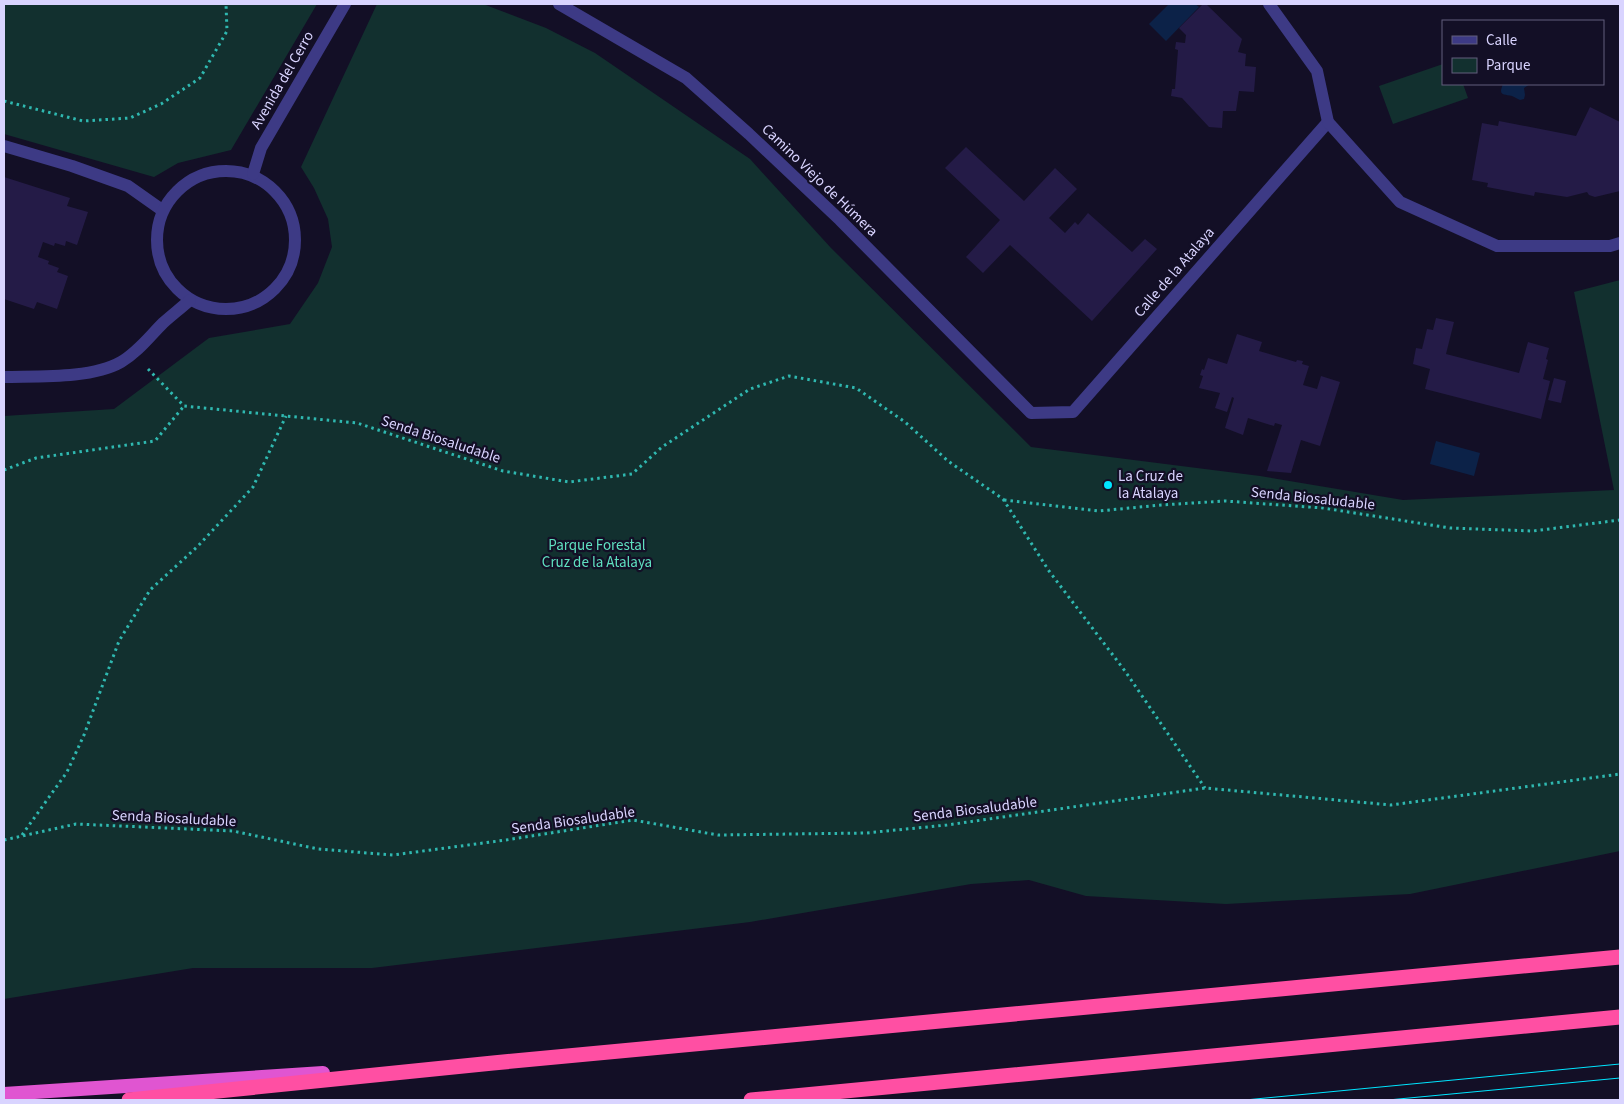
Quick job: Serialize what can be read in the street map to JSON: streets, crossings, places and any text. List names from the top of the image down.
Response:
{
  "streets": {
    "street": ["Avenida del Cerro", "Camino Viejo de Húmera", "Calle de la Atalaya"],
    "path": ["Senda Biosaludable"]
  },
  "crossings": [
    ["Camino Viejo de Húmera", "Calle de la Atalaya"]
  ],
  "parks": ["Parque Forestal Cruz de la Atalaya"],
  "places": ["La Cruz de la Atalaya"],
  "legend": ["Calle", "Parque"]
}
